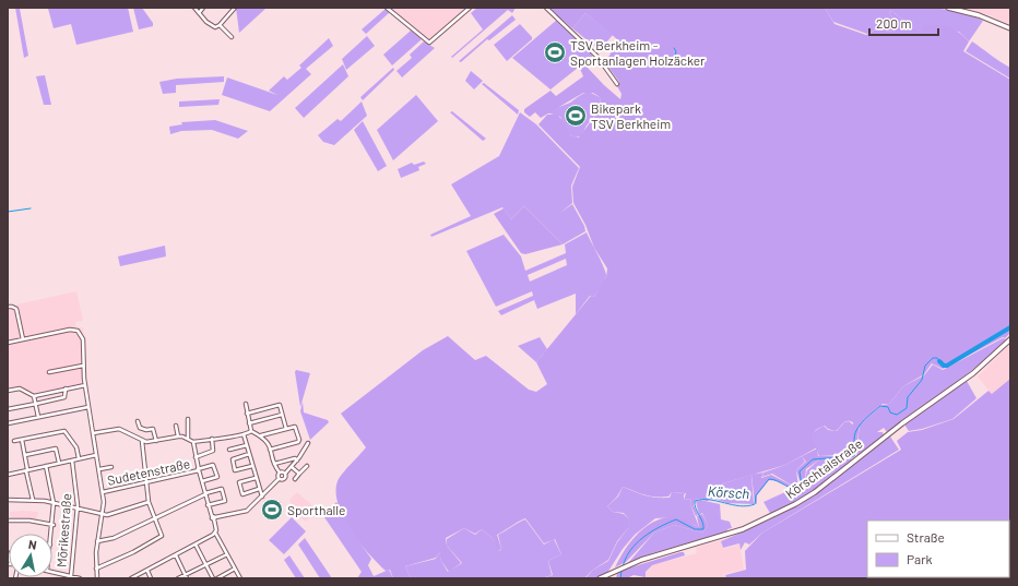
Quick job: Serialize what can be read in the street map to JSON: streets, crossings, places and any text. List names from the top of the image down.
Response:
{
  "streets": {
    "main road": ["Körschtalstraße"],
    "street": ["Sudetenstraße", "Mörikestraße"]
  },
  "water": ["Körsch"],
  "places": {
    "sports": ["TSV Berkheim - Sportanlagen Holzäcker", "Bikepark TSV Berkheim", "Sporthalle"]
  },
  "legend": ["Straße", "Park"],
  "scale_bar": "200 m",
  "north": "top"
}
